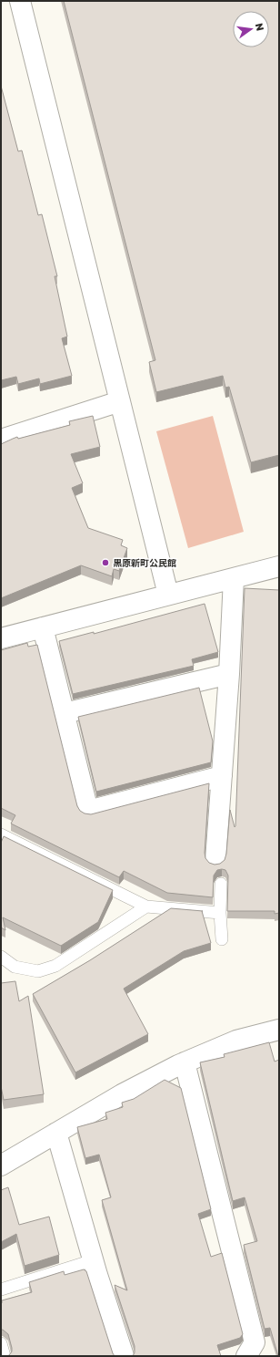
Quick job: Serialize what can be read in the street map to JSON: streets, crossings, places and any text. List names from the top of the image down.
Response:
{
  "places": ["黒原新町公民館"],
  "north": "right"
}
